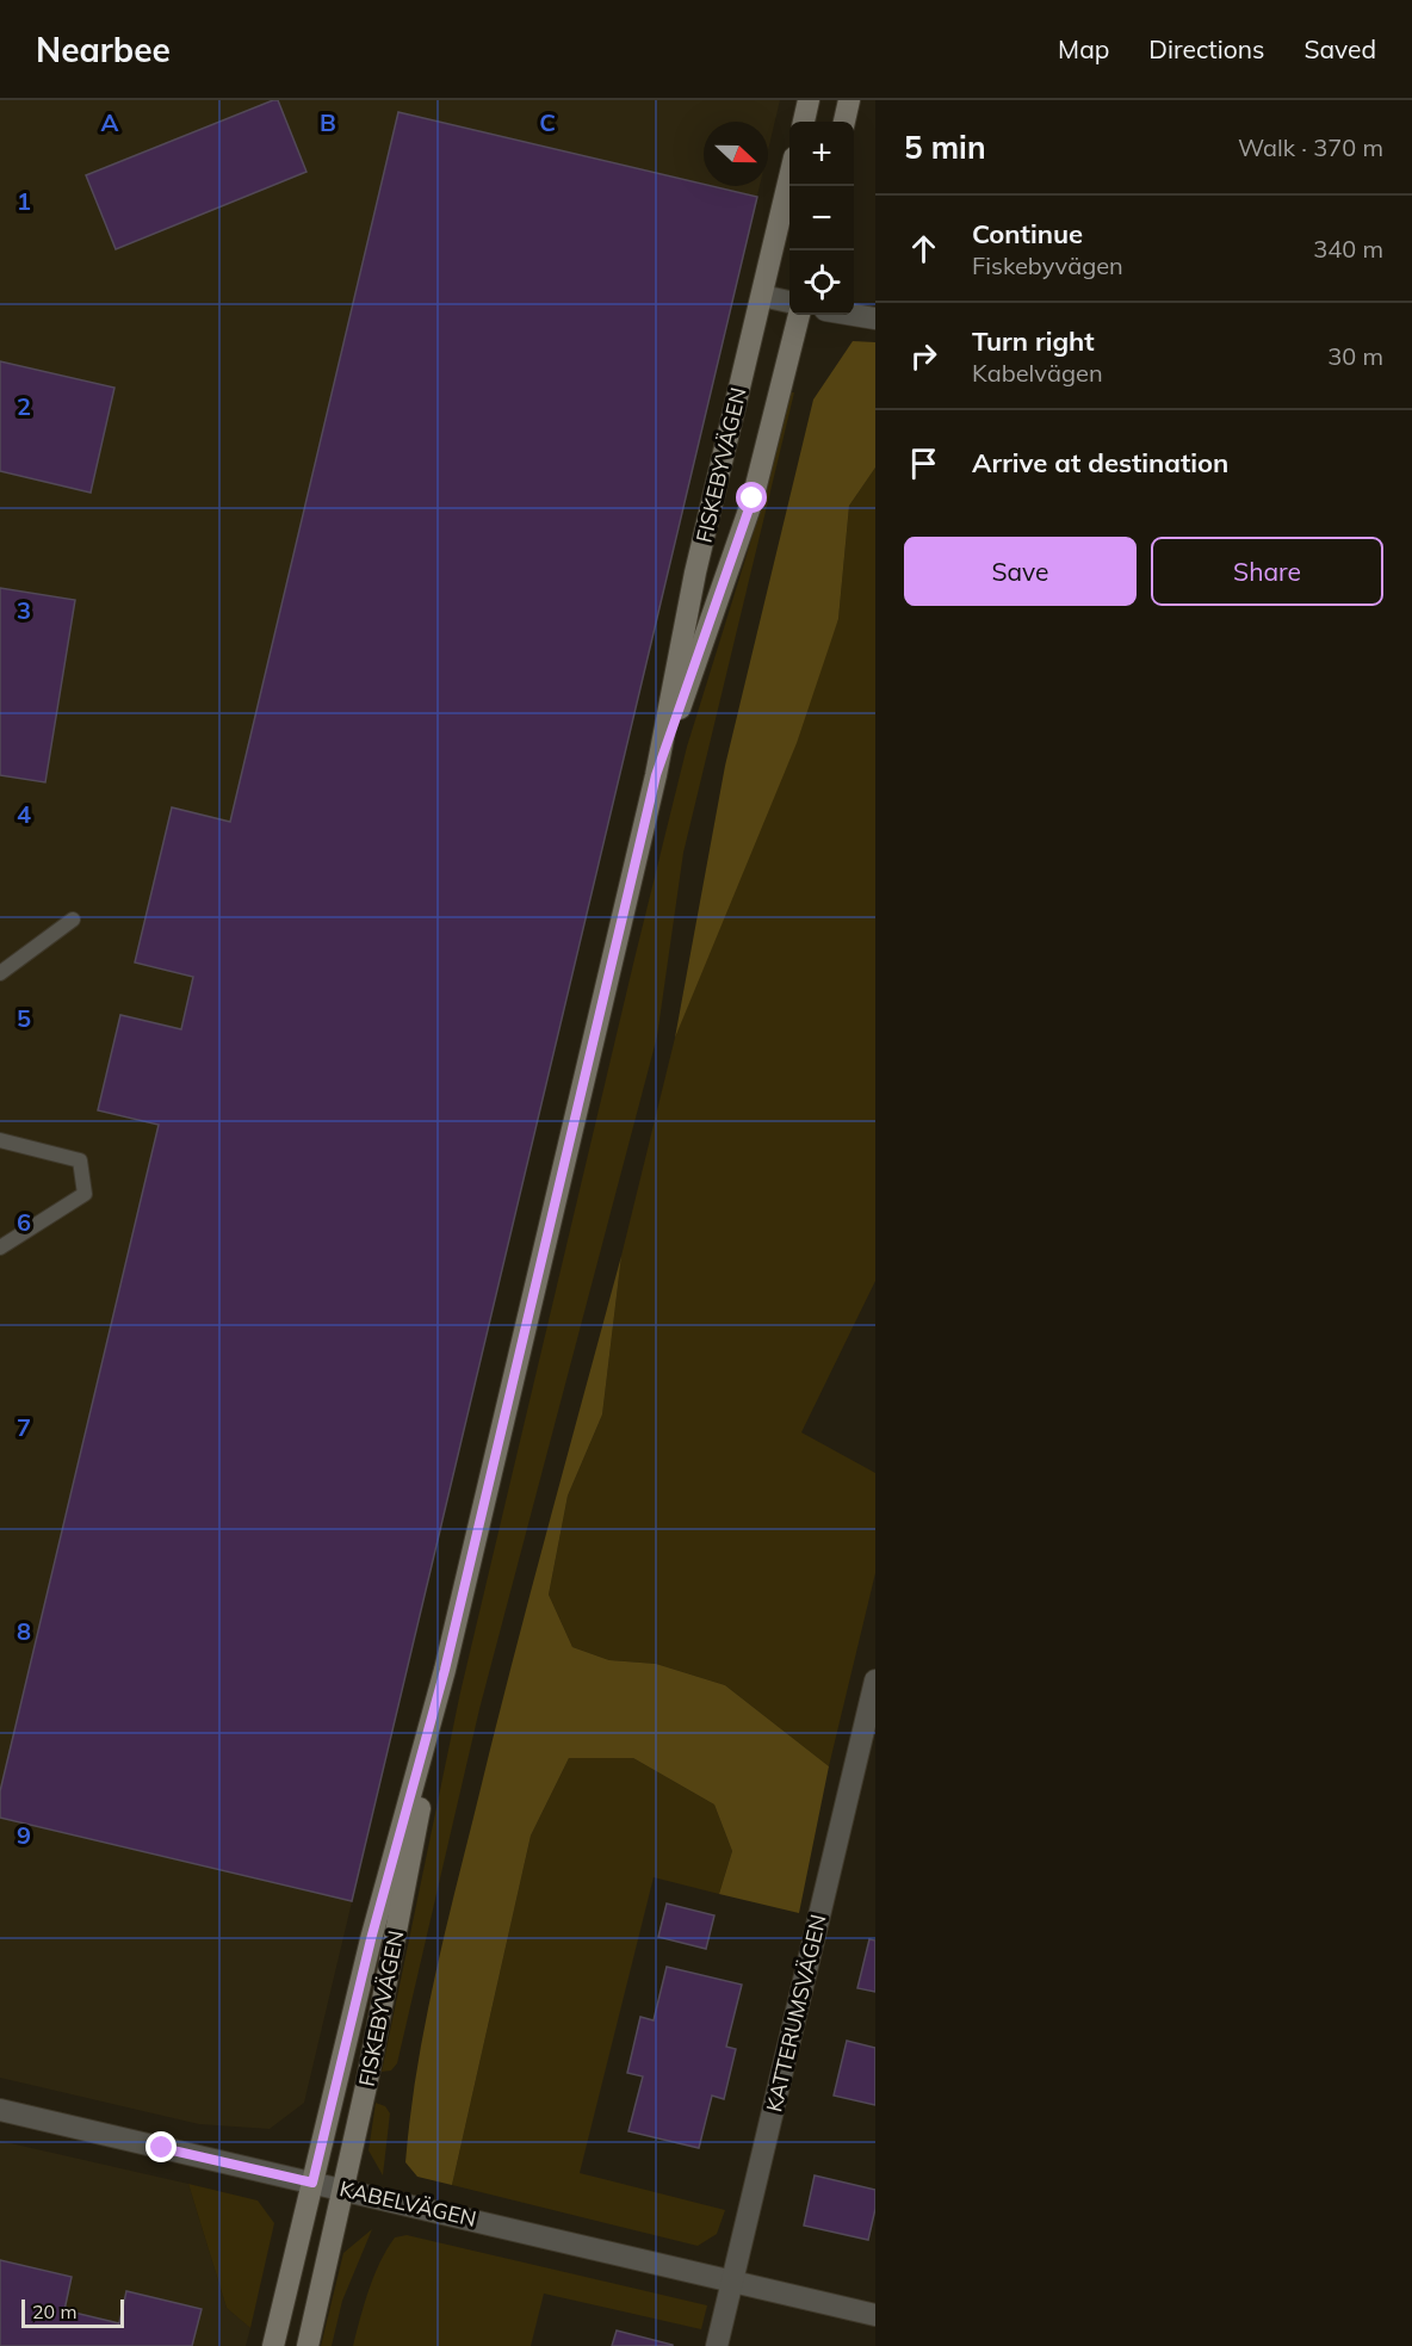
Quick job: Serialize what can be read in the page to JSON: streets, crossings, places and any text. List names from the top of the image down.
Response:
{
  "streets": {
    "street": ["FISKEBYVÄGEN", "KATTERUMSVÄGEN", "KABELVÄGEN"]
  },
  "crossings": [
    ["FISKEBYVÄGEN", "KABELVÄGEN"],
    ["KATTERUMSVÄGEN", "KABELVÄGEN"]
  ],
  "scale_bar": "20 m",
  "north": "right",
  "page": {
    "header": "Nearbee",
    "nav": ["Map", "Directions", "Saved"],
    "heading": ["5 min", "Walk · 370 m"],
    "map_buttons": ["+", "−"],
    "list": [
      ["Continue", "Fiskebyvägen", "340 m"],
      ["Turn right", "Kabelvägen", "30 m"],
      "Arrive at destination"
    ],
    "buttons": ["Save", "Share"],
    "scale": "20 m"
  },
  "grid": {
    "columns": ["A", "B", "C"],
    "rows": [
      "1",
      "2",
      "3",
      "4",
      "5",
      "6",
      "7",
      "8",
      "9"
    ]
  }
}
